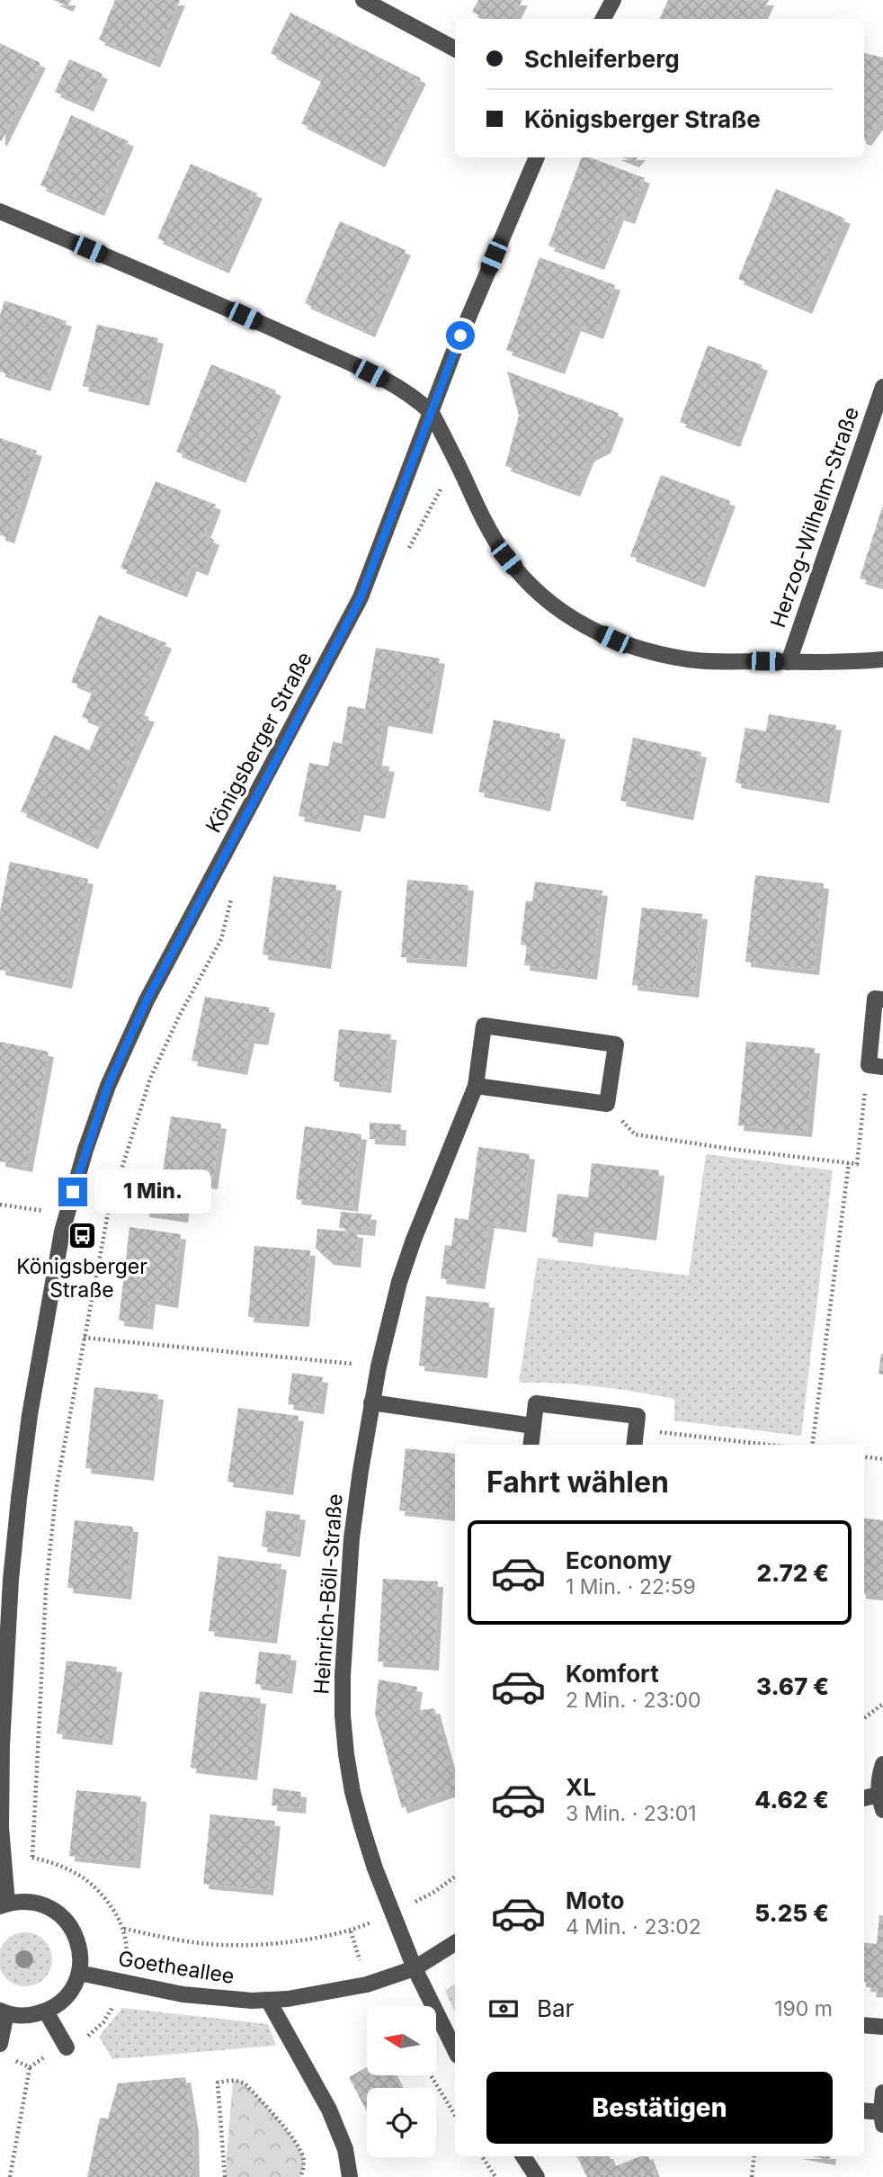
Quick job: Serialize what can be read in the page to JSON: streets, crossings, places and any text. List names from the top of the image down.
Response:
{
  "streets": {
    "street": [
      "Herzog-Wilhelm-Straße",
      "Königsberger Straße",
      "Heinrich-Böll-Straße",
      "Goetheallee"
    ]
  },
  "crossings": [
    ["Königsberger Straße", "Goetheallee"],
    ["Heinrich-Böll-Straße", "Goetheallee"]
  ],
  "places": {
    "bus stop": ["Königsberger Straße"]
  },
  "north": "left",
  "page": {
    "banner": ["Schleiferberg", "Königsberger Straße"],
    "bubble": "1 Min.",
    "heading": "Fahrt wählen",
    "list": [
      {
        "name": "Economy",
        "note": "1 Min. · 22:59",
        "value": "2.72 €"
      },
      {
        "name": "Komfort",
        "note": "2 Min. · 23:00",
        "value": "3.67 €"
      },
      {
        "name": "XL",
        "note": "3 Min. · 23:01",
        "value": "4.62 €"
      },
      {
        "name": "Moto",
        "note": "4 Min. · 23:02",
        "value": "5.25 €"
      }
    ],
    "pay": ["Bar", "190 m"],
    "buttons": "Bestätigen"
  }
}
